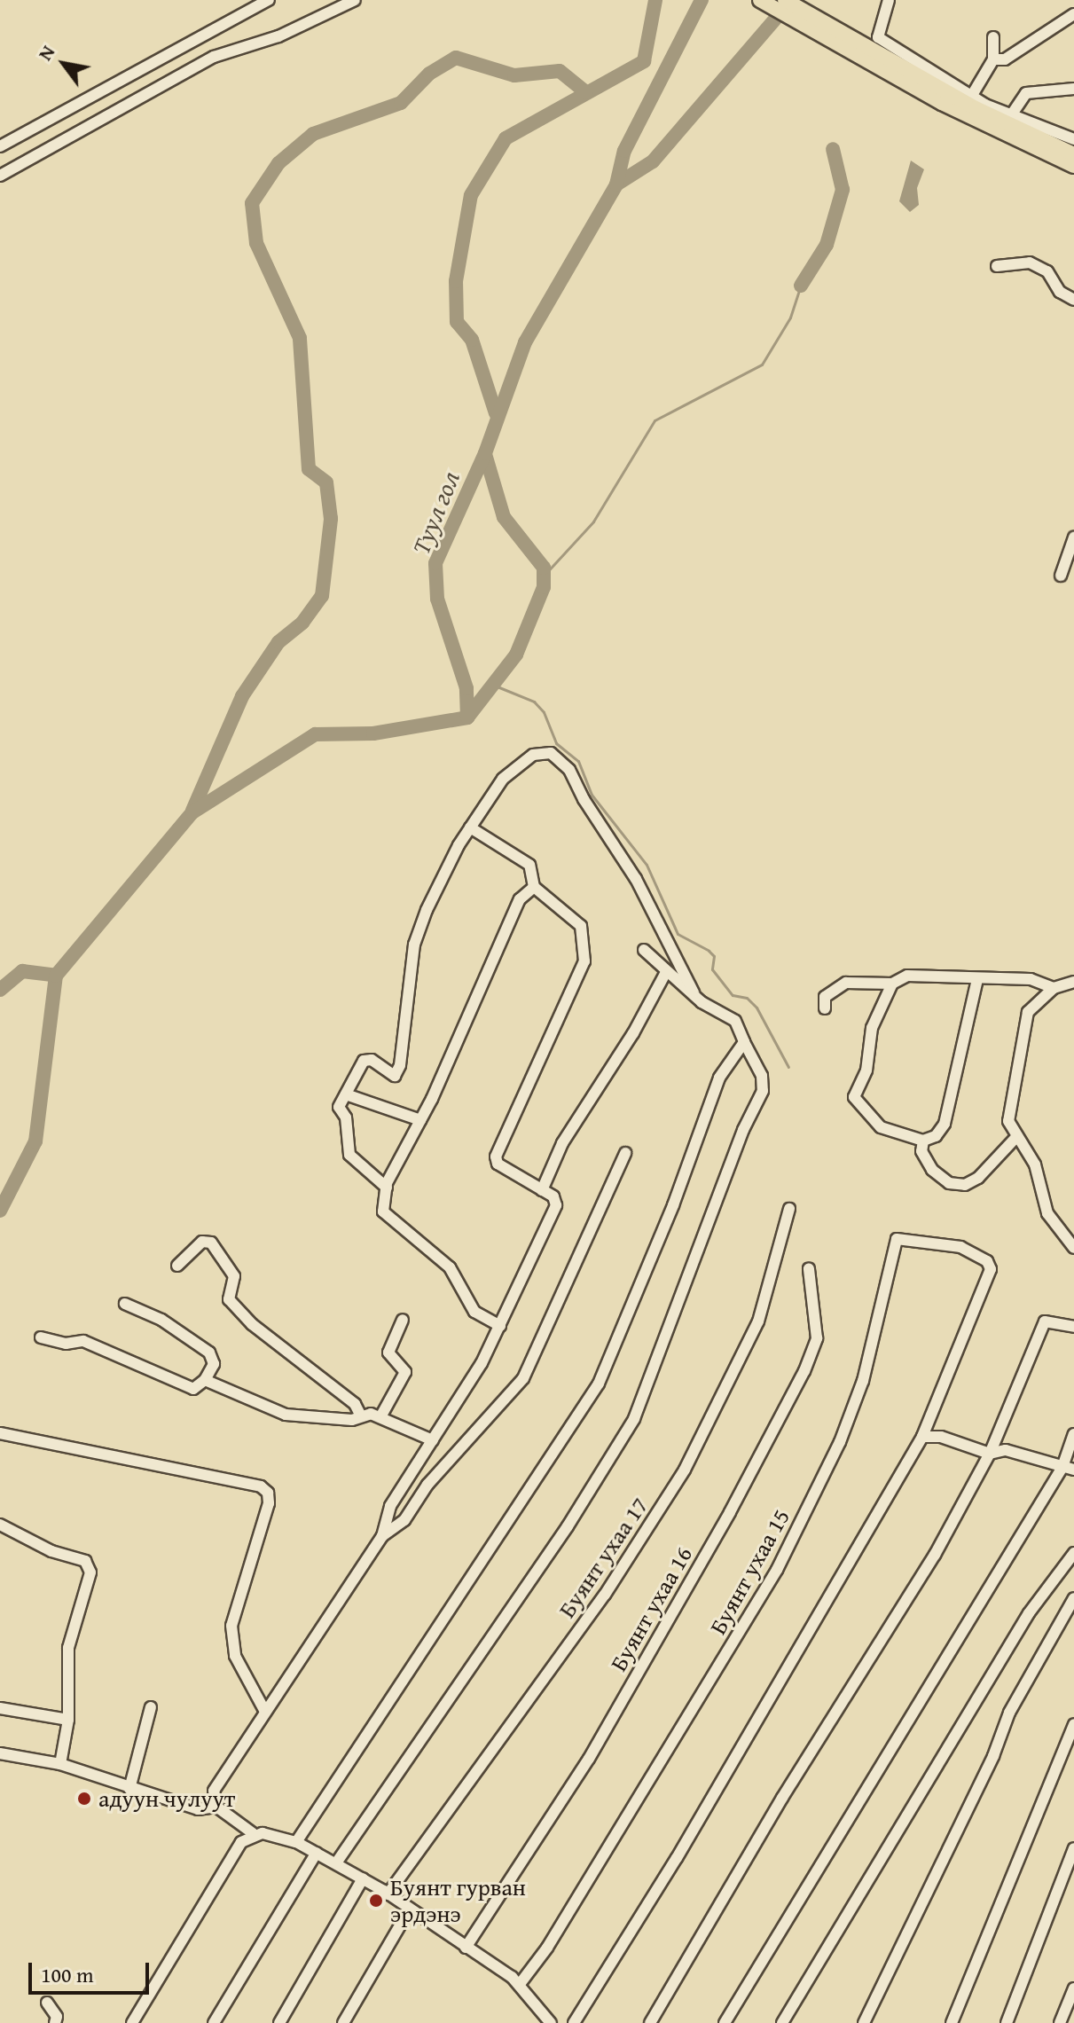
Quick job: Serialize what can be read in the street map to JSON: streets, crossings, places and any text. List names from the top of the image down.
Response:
{
  "streets": {
    "street": ["Буянт ухаа 17", "Буянт ухаа 15", "Буянт ухаа 16"]
  },
  "water": ["Туул гол"],
  "places": ["адуун чулуут", "Буянт гурван эрдэнэ"],
  "scale_bar": "100 m",
  "north": "top left"
}
